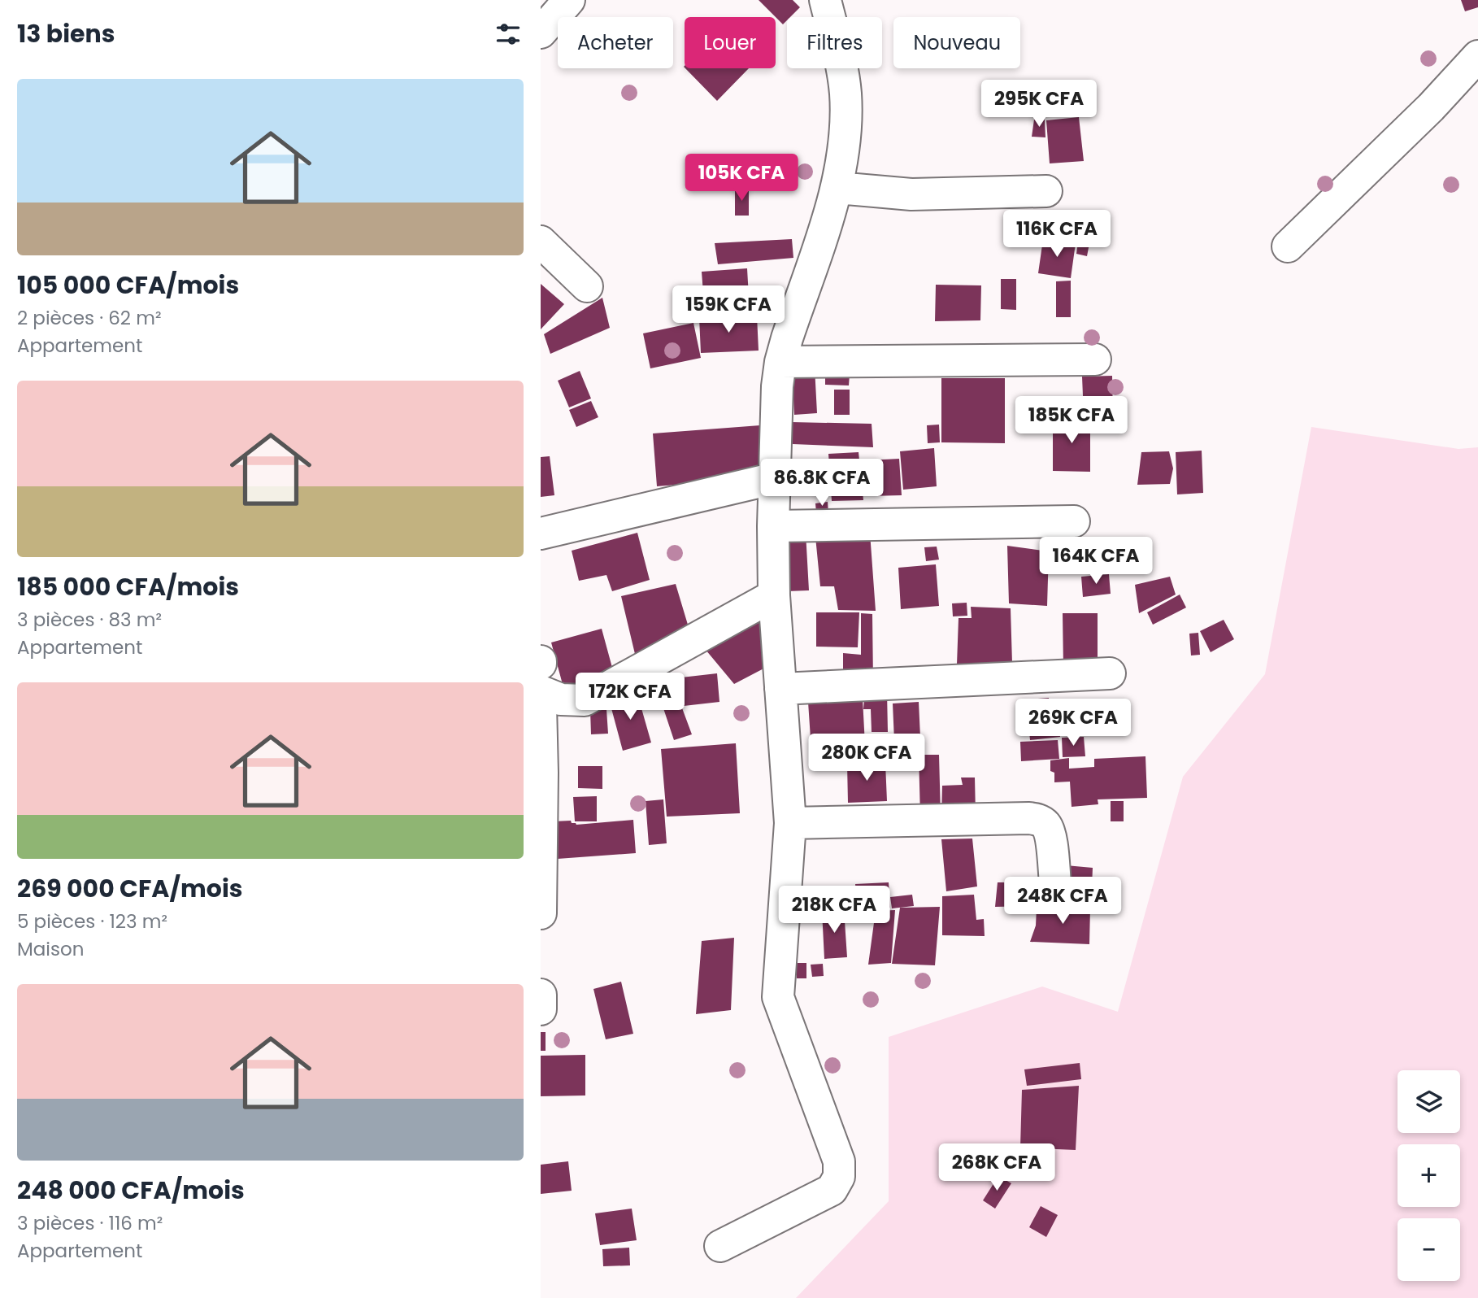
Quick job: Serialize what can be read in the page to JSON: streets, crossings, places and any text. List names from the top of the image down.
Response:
{
  "page": {
    "heading": "13 biens",
    "chip": [
      "Acheter",
      "Louer",
      "Filtres",
      "Nouveau"
    ],
    "list": [
      {
        "name": "105 000 CFA/mois",
        "note": "2 pièces · 62 m² · Appartement"
      },
      {
        "name": "185 000 CFA/mois",
        "note": "3 pièces · 83 m² · Appartement"
      },
      {
        "name": "269 000 CFA/mois",
        "note": "5 pièces · 123 m² · Maison"
      },
      {
        "name": "248 000 CFA/mois",
        "note": "3 pièces · 116 m² · Appartement"
      }
    ],
    "price": [
      "295K CFA",
      "105K CFA",
      "116K CFA",
      "159K CFA",
      "185K CFA",
      "86.8K CFA",
      "164K CFA",
      "172K CFA",
      "269K CFA",
      "280K CFA",
      "248K CFA",
      "218K CFA",
      "268K CFA"
    ],
    "map_buttons": ["+", "−"]
  }
}
